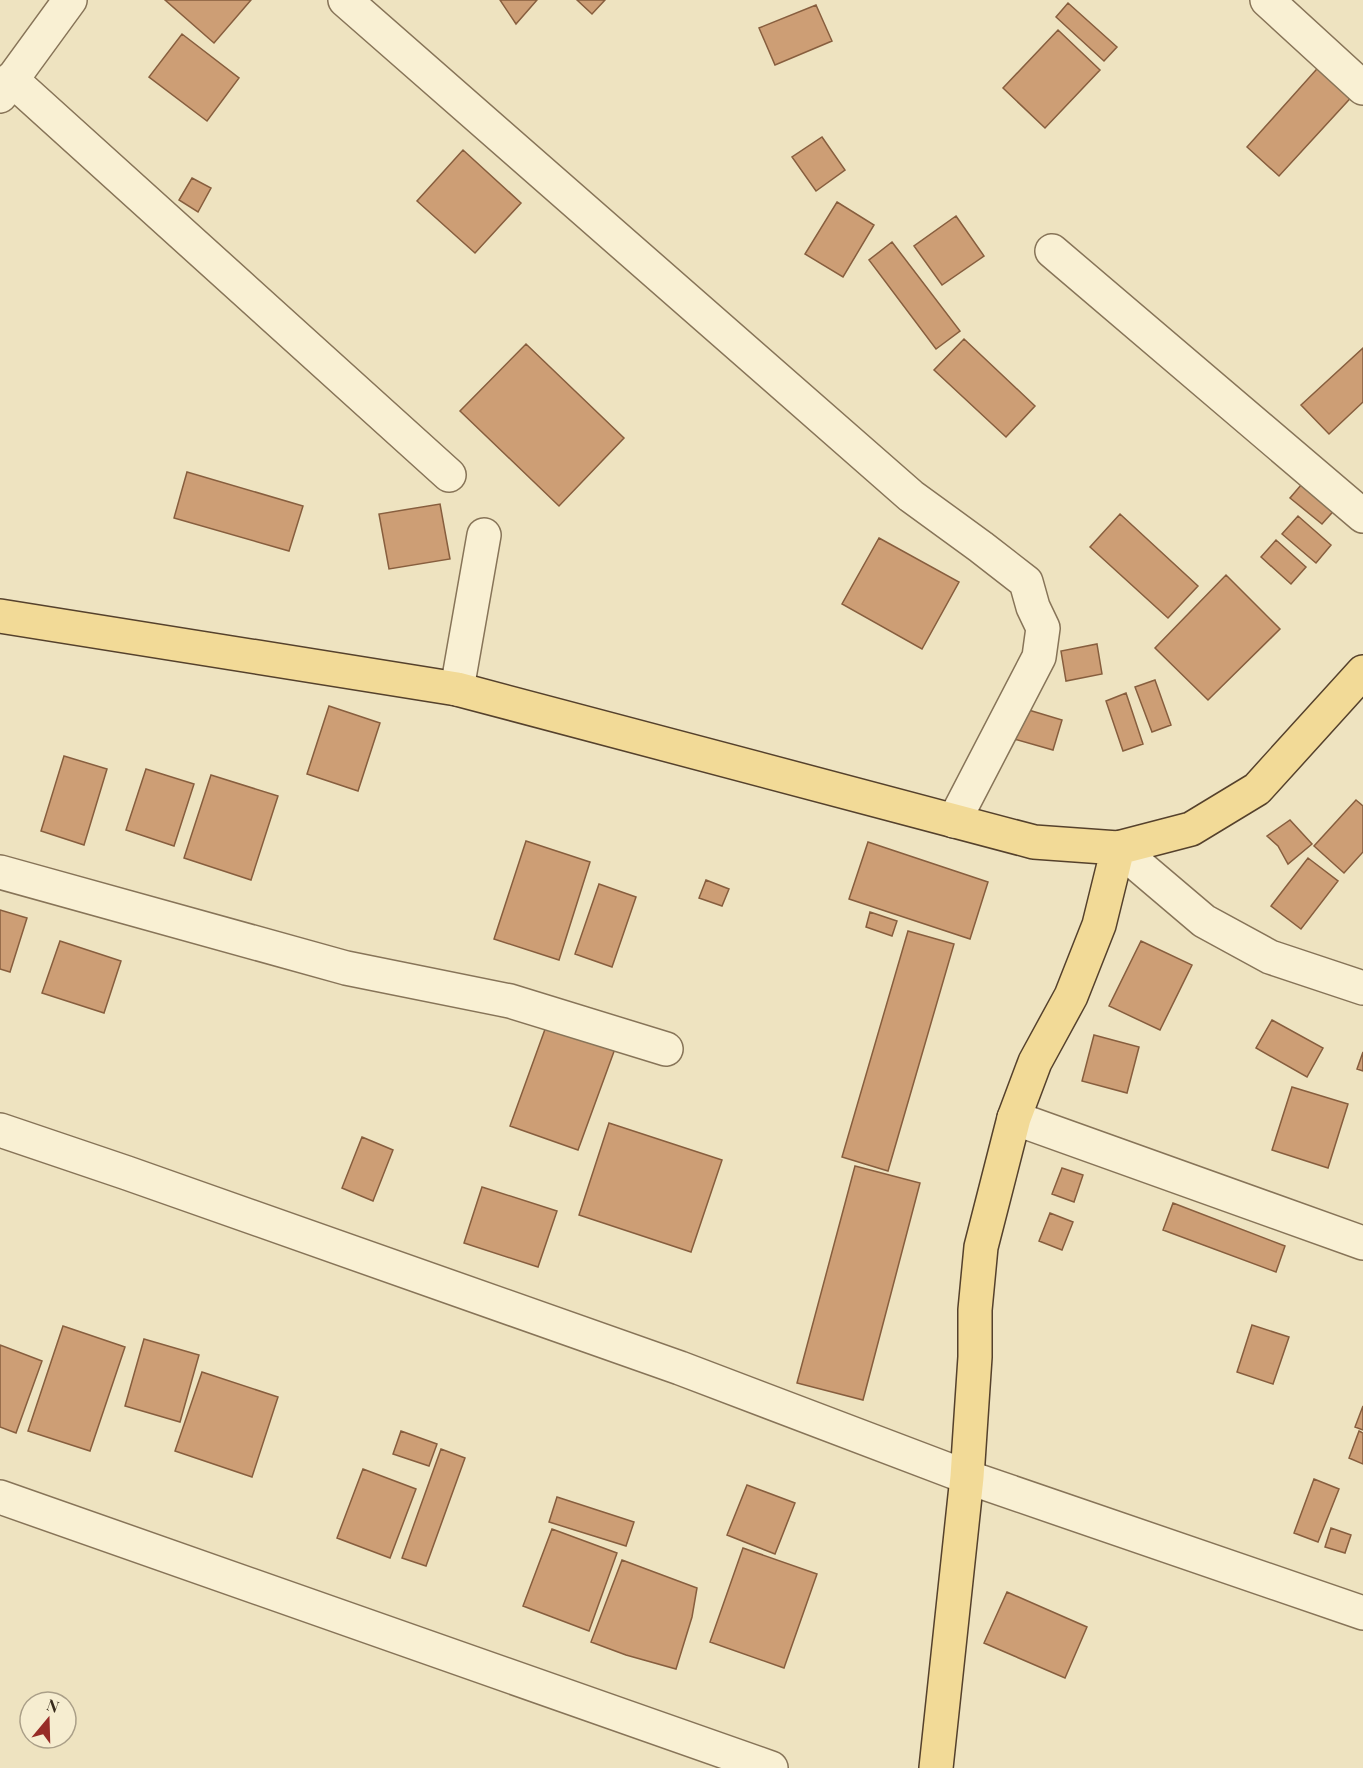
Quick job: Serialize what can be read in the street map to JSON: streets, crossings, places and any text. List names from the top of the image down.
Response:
{
  "north": "top"
}
